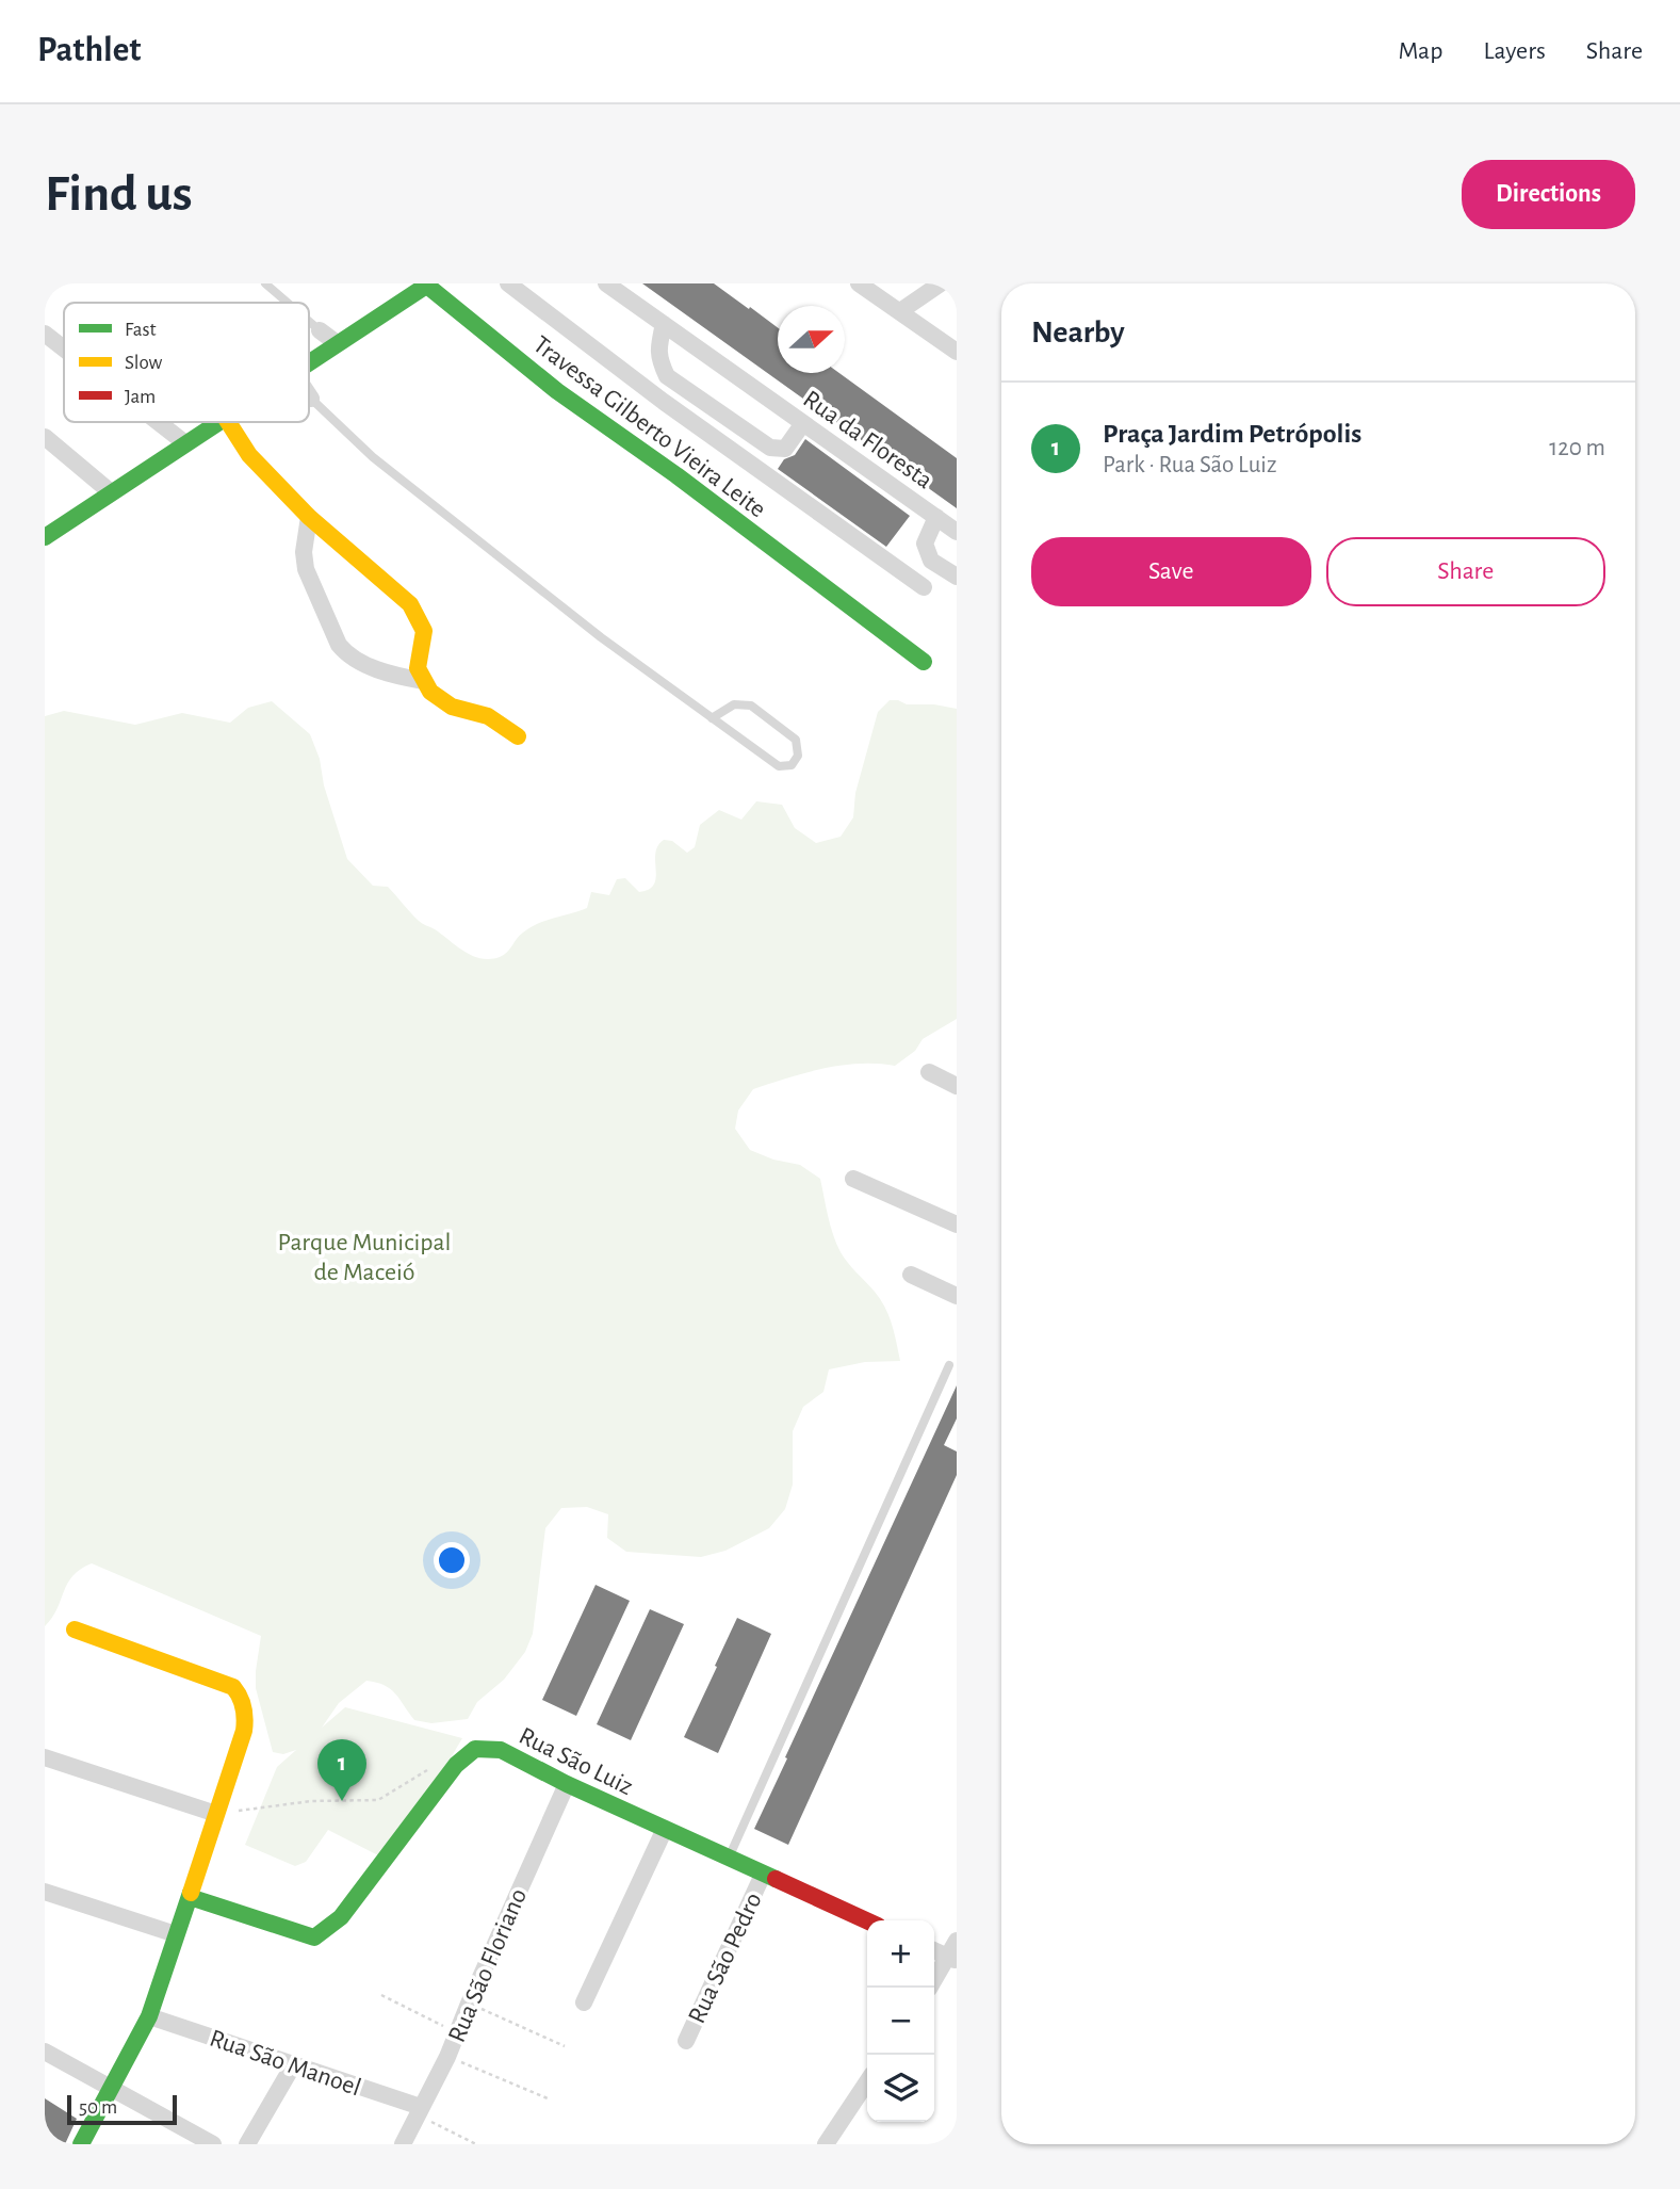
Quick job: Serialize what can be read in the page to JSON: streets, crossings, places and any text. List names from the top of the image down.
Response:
{
  "streets": {
    "street": [
      "Travessa Gilberto Vieira Leite",
      "Rua da Floresta",
      "Rua São Luiz",
      "Rua São Pedro",
      "Rua São Floriano",
      "Rua São Manoel"
    ]
  },
  "crossings": [
    ["Rua São Luiz", "Rua São Pedro"],
    ["Rua São Luiz", "Rua São Floriano"],
    ["Rua São Floriano", "Rua São Manoel"]
  ],
  "parks": ["Parque Municipal de Maceió"],
  "legend": ["Fast", "Slow", "Jam"],
  "scale_bar": "50 m",
  "north": "right",
  "page": {
    "header": "Pathlet",
    "nav": ["Map", "Layers", "Share"],
    "buttons": [
      "Directions",
      ["Save", "Share"]
    ],
    "title": "Find us",
    "heading": "Nearby",
    "list": [
      {
        "mark": "1",
        "name": "Praça Jardim Petrópolis",
        "note": "Park · Rua São Luiz",
        "value": "120 m"
      }
    ],
    "pins": "1",
    "map_buttons": ["+", "−"],
    "scale": "50 m"
  }
}
